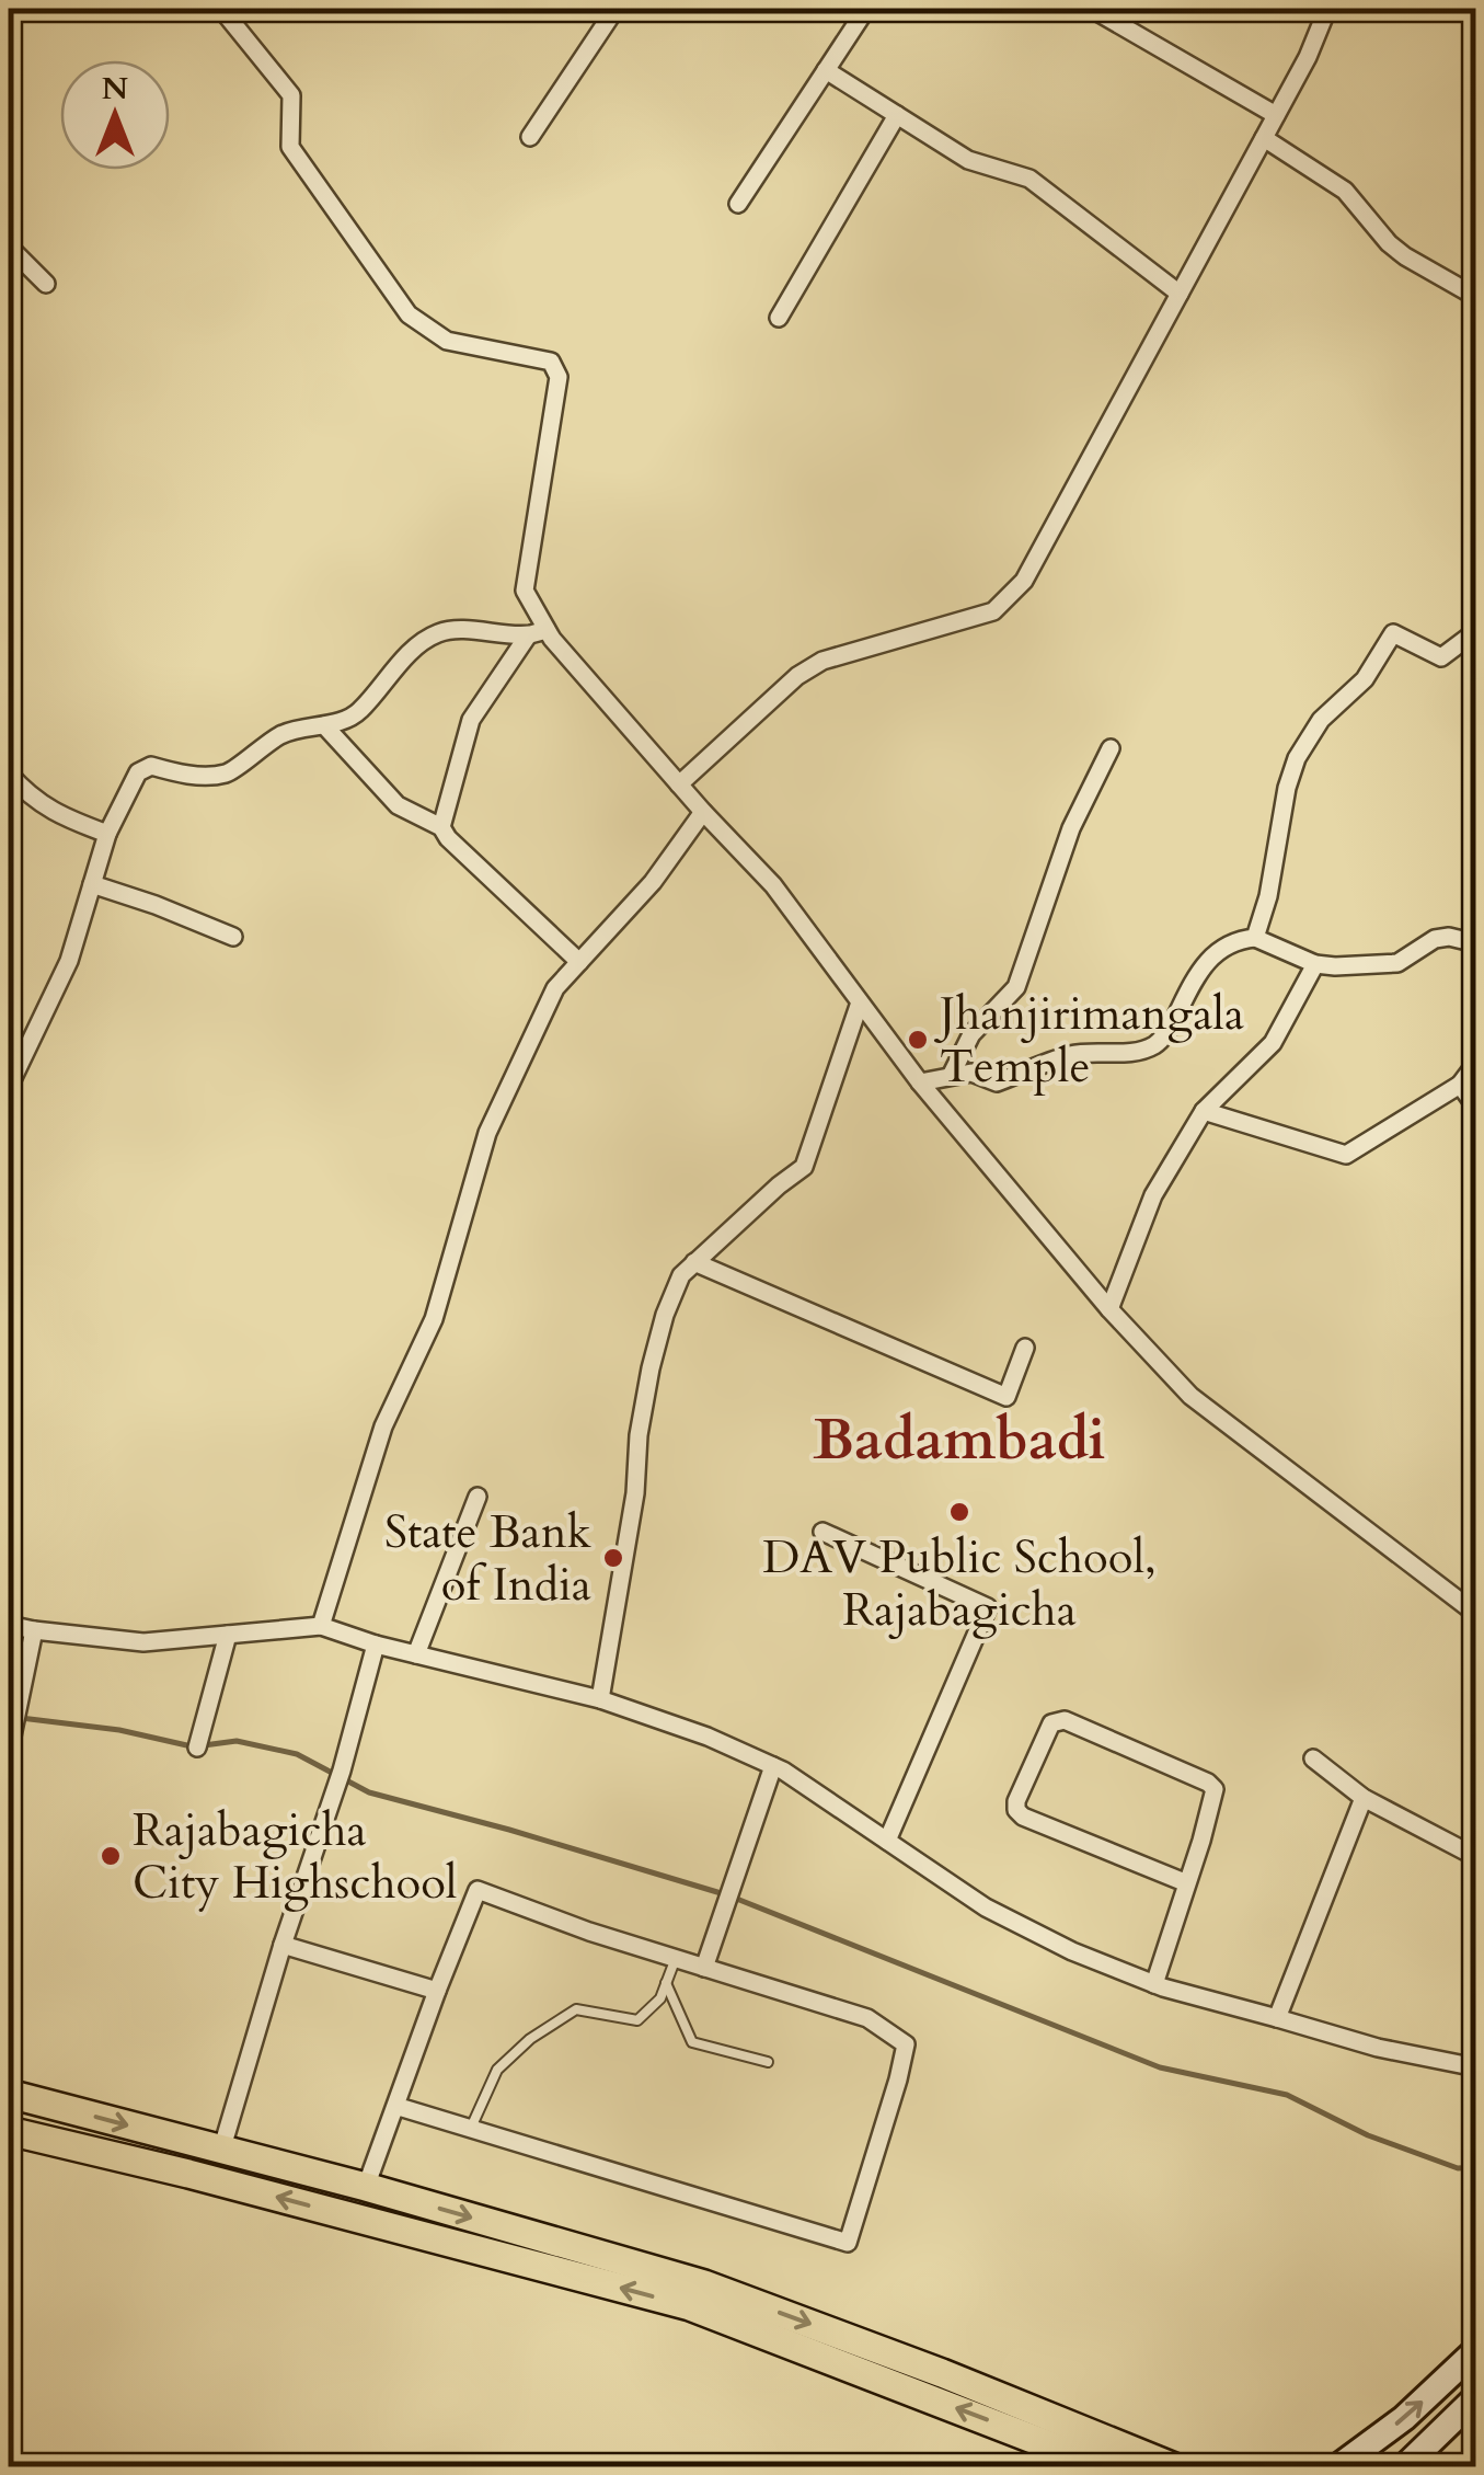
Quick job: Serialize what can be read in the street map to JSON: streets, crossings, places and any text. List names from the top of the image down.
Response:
{
  "districts": ["Badambadi"],
  "places": [
    "Jhanjirimangala Temple",
    "DAV Public School, Rajabagicha",
    "State Bank of India",
    "Rajabagicha City Highschool"
  ],
  "north": "top"
}
